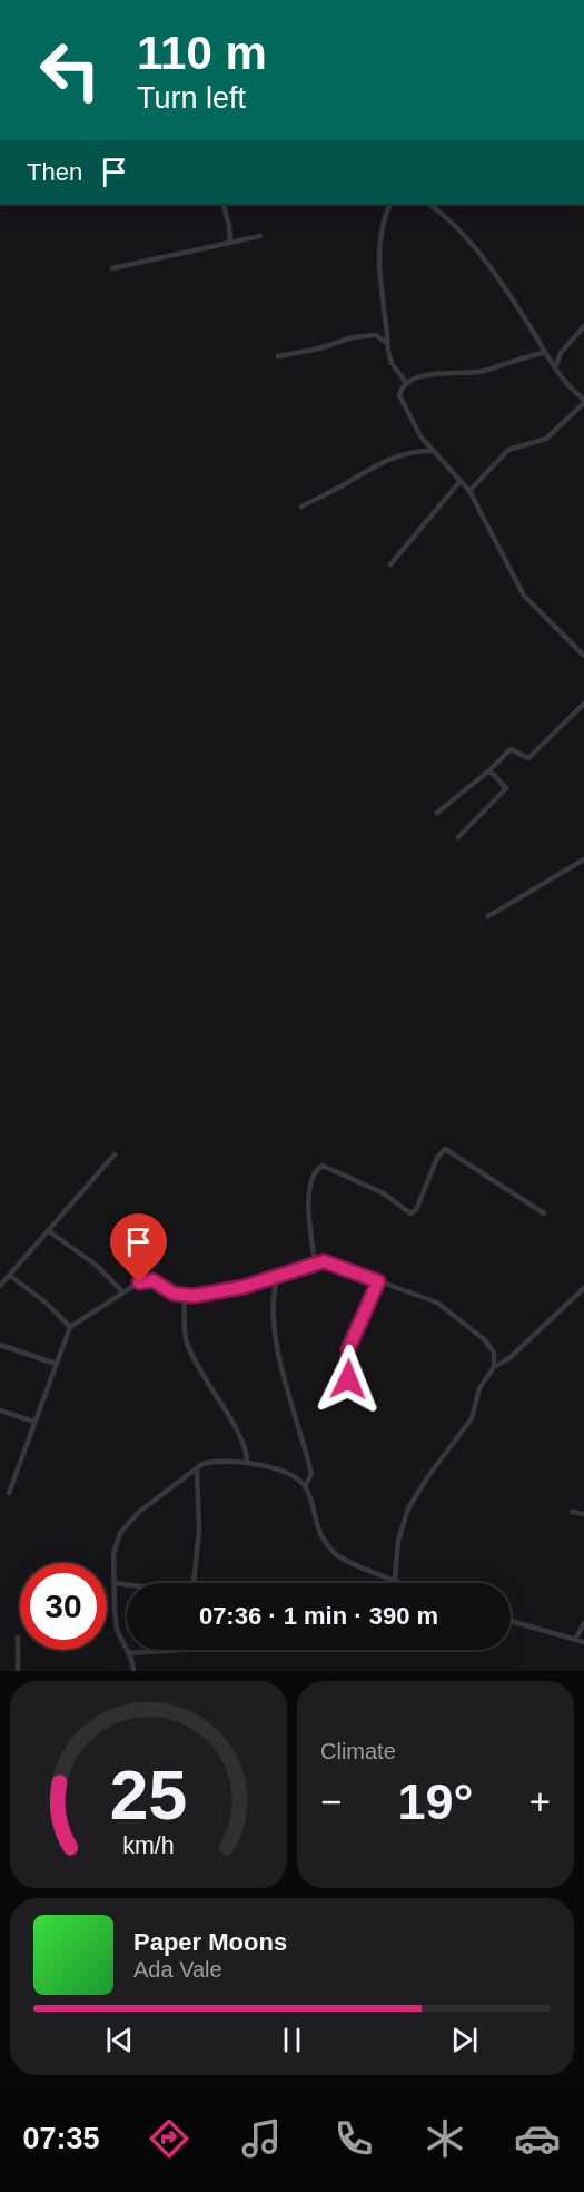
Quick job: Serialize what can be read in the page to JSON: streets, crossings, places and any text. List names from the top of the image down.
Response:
{
  "page": {
    "turn": ["110 m", "Turn left"],
    "then": "Then",
    "limit": "30",
    "trip": "07:36 · 1 min · 390 m",
    "tile": "Climate",
    "heat": ["−", "19°", "+"],
    "song": ["Paper Moons", "Ada Vale"],
    "tabs": "07:35",
    "gauge": ["25", "km/h"]
  }
}
